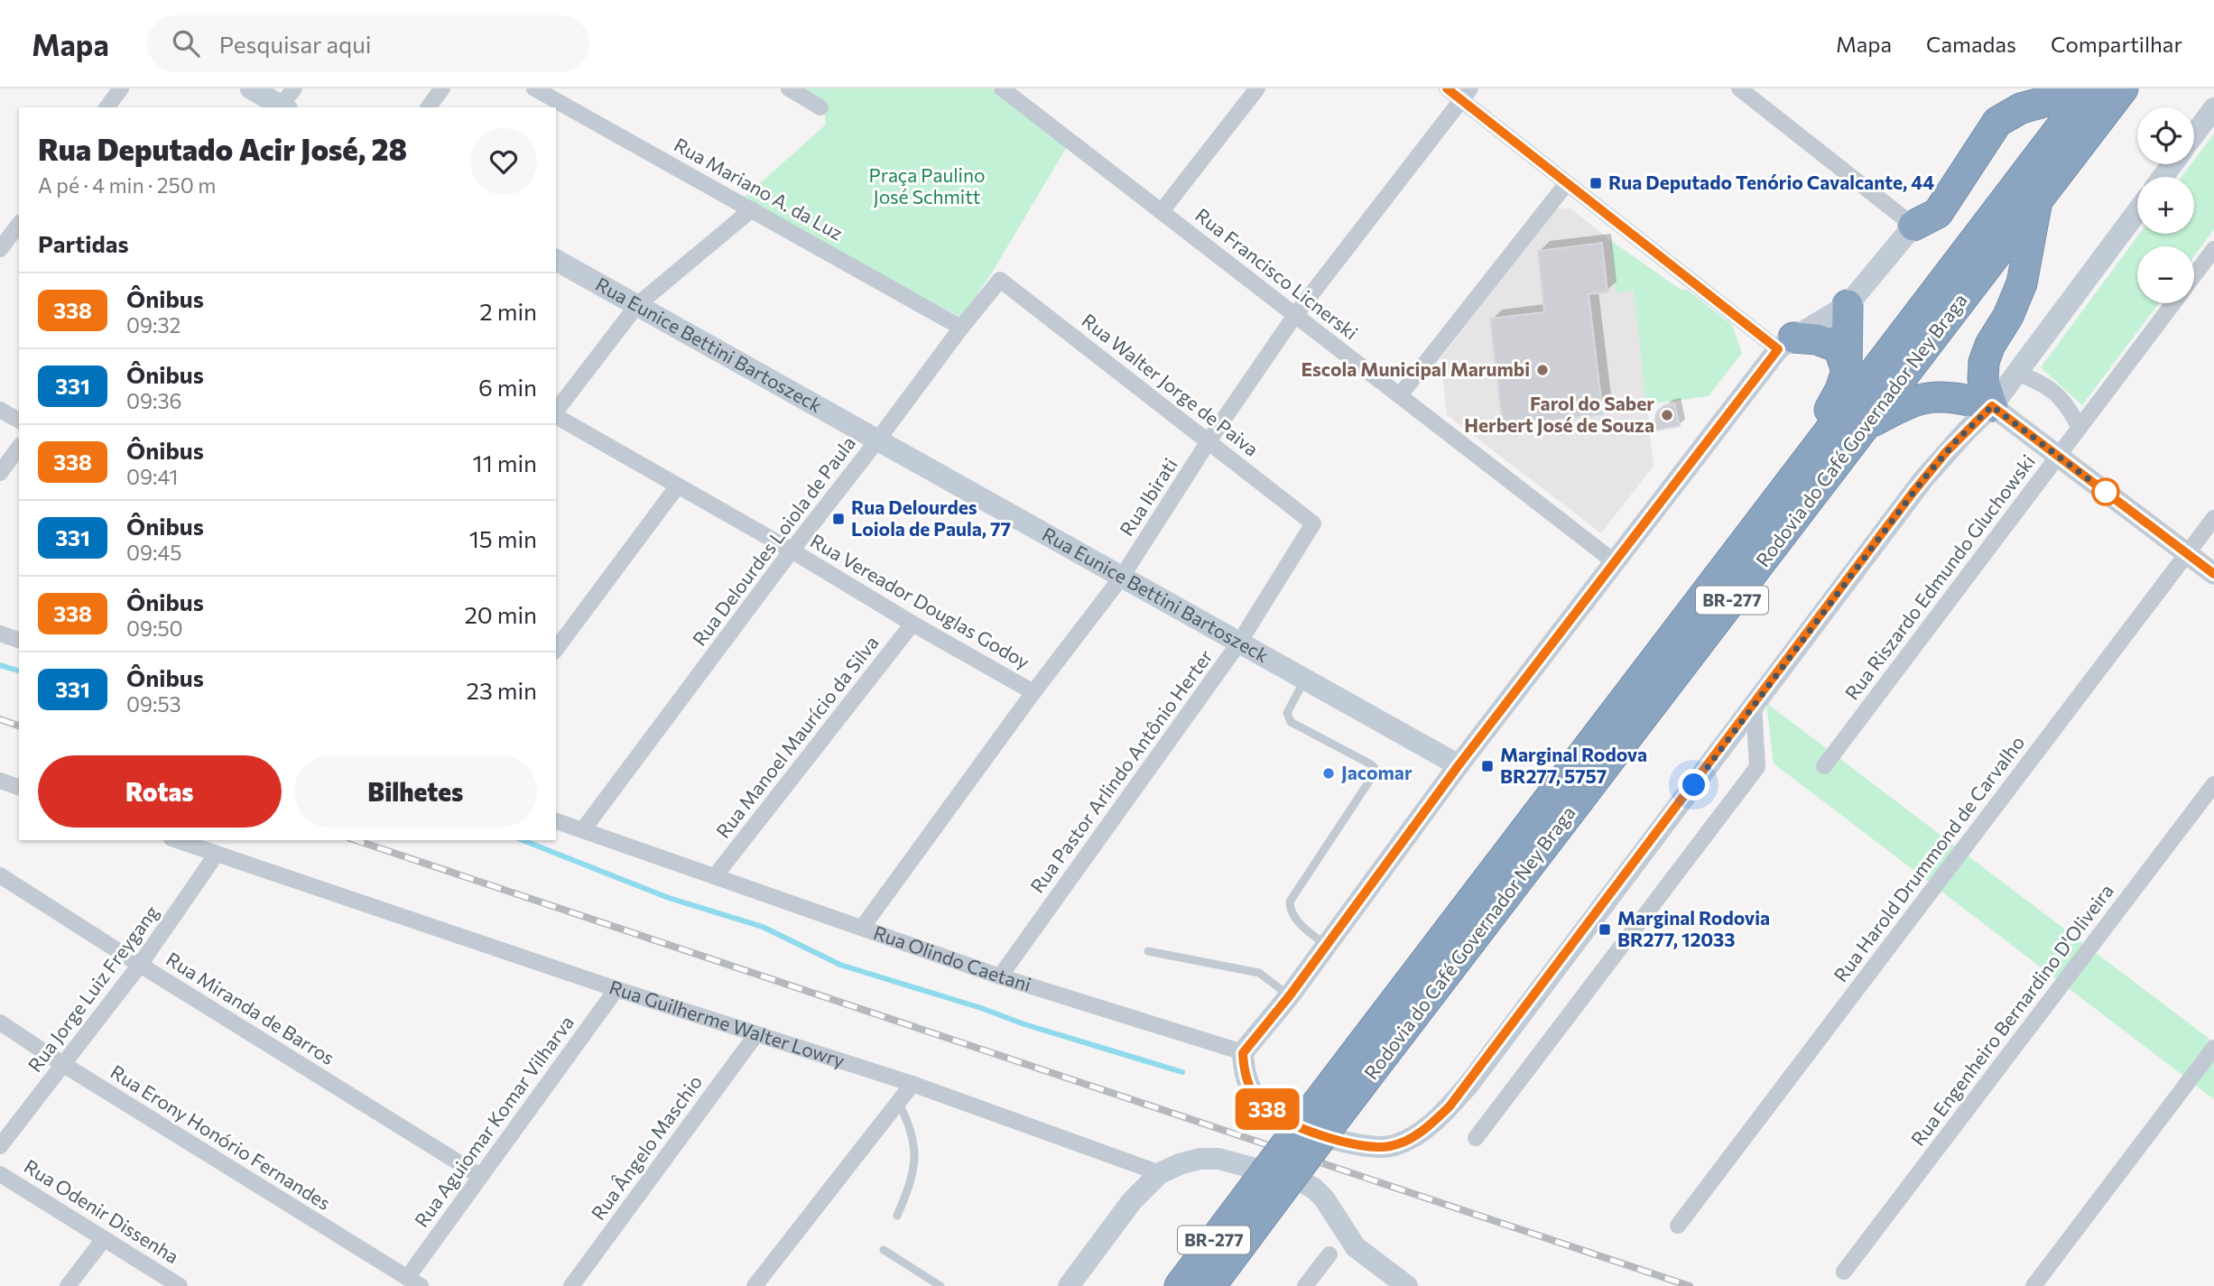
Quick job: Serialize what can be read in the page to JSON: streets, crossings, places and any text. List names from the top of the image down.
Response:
{
  "streets": {
    "highway": ["Rodovia do Café Governador Ney Braga", "BR-277"],
    "street": [
      "Rua Mariano A. da Luz",
      "Rua Francisco Licnerski",
      "Rua Eunice Bettini Bartoszeck",
      "Rua Walter Jorge de Paiva",
      "Rua Ibirati",
      "Rua Delourdes Loiola de Paula",
      "Rua Riszardo Edmundo Gluchowski",
      "Rua Vereador Douglas Godoy",
      "Rua Manoel Maurício da Silva",
      "Rua Pastor Arlindo Antônio Herter",
      "Rua Harold Drummond de Carvalho",
      "Rua Olindo Caetani",
      "Rua Jorge Luiz Freygang",
      "Rua Miranda de Barros",
      "Rua Engenheiro Bernardino D'Oliveira",
      "Rua Guilherme Walter Lowry",
      "Rua Aguiomar Komar Vilharva",
      "Rua Erony Honório Fernandes",
      "Rua Ângelo Maschio",
      "Rua Odenir Dissenha"
    ]
  },
  "crossings": [
    ["Rua Mariano A. da Luz", "Rua Delourdes Loiola de Paula"],
    ["Rua Francisco Licnerski", "Rua Ibirati"],
    ["Rua Eunice Bettini Bartoszeck", "Rua Ibirati"],
    ["Rua Eunice Bettini Bartoszeck", "Rua Delourdes Loiola de Paula"],
    ["Rua Eunice Bettini Bartoszeck", "Rua Pastor Arlindo Antônio Herter"],
    ["Rua Walter Jorge de Paiva", "Rua Ibirati"],
    ["Rua Walter Jorge de Paiva", "Rua Delourdes Loiola de Paula"],
    ["Rua Walter Jorge de Paiva", "Rua Pastor Arlindo Antônio Herter"],
    ["Rua Ibirati", "Rua Vereador Douglas Godoy"],
    ["Rua Ibirati", "Rua Olindo Caetani"],
    ["Rua Delourdes Loiola de Paula", "Rua Vereador Douglas Godoy"],
    ["Rua Delourdes Loiola de Paula", "Rua Olindo Caetani"],
    ["Rua Vereador Douglas Godoy", "Rua Manoel Maurício da Silva"],
    ["Rua Manoel Maurício da Silva", "Rua Olindo Caetani"],
    ["Rua Pastor Arlindo Antônio Herter", "Rua Olindo Caetani"],
    ["Rua Jorge Luiz Freygang", "Rua Miranda de Barros"],
    ["Rua Jorge Luiz Freygang", "Rua Guilherme Walter Lowry"],
    ["Rua Jorge Luiz Freygang", "Rua Erony Honório Fernandes"],
    ["Rua Miranda de Barros", "Rua Aguiomar Komar Vilharva"],
    ["Rua Guilherme Walter Lowry", "Rua Aguiomar Komar Vilharva"],
    ["Rua Guilherme Walter Lowry", "Rua Ângelo Maschio"],
    ["Rua Aguiomar Komar Vilharva", "Rua Erony Honório Fernandes"]
  ],
  "parks": ["Praça Paulino José Schmitt"],
  "places": {
    "transit": [
      "Rua Deputado Tenório Cavalcante, 44",
      "Rua Delourdes Loiola de Paula, 77",
      "Marginal Rodova BR277, 5757",
      "Marginal Rodovia BR277, 12033"
    ],
    "other": ["Escola Municipal Marumbi", "Farol do Saber Herbert José de Souza", "Jacomar"]
  },
  "lines": ["bus line 338"],
  "page": {
    "header": "Mapa",
    "search": "Pesquisar aqui",
    "nav": ["Mapa", "Camadas", "Compartilhar"],
    "on_map": "338",
    "map_buttons": ["+", "−"],
    "heading": [
      ["Rua Deputado Acir José, 28", "A pé · 4 min · 250 m"],
      "Partidas"
    ],
    "list": [
      {
        "mark": "338",
        "name": "Ônibus",
        "note": "09:32",
        "value": "2 min"
      },
      {
        "mark": "331",
        "name": "Ônibus",
        "note": "09:36",
        "value": "6 min"
      },
      {
        "mark": "338",
        "name": "Ônibus",
        "note": "09:41",
        "value": "11 min"
      },
      {
        "mark": "331",
        "name": "Ônibus",
        "note": "09:45",
        "value": "15 min"
      },
      {
        "mark": "338",
        "name": "Ônibus",
        "note": "09:50",
        "value": "20 min"
      },
      {
        "mark": "331",
        "name": "Ônibus",
        "note": "09:53",
        "value": "23 min"
      }
    ],
    "buttons": ["Rotas", "Bilhetes"]
  }
}
